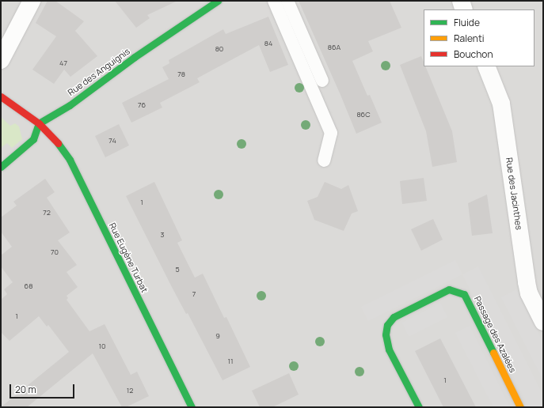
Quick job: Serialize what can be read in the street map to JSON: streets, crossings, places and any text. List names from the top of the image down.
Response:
{
  "streets": {
    "street": [
      "Rue des Anguignis",
      "Rue des Jacinthes",
      "Rue Eugène Turbat",
      "Passage des Azalées"
    ]
  },
  "crossings": [
    ["Rue des Anguignis", "Rue Eugène Turbat"]
  ],
  "house_numbers": [
    "84",
    "86A",
    "80",
    "47",
    "78",
    "76",
    "86C",
    "74",
    "1",
    "72",
    "3",
    "70",
    "5",
    "68",
    "7",
    "1",
    "9",
    "10",
    "11",
    "1",
    "12"
  ],
  "legend": ["Fluide", "Ralenti", "Bouchon"],
  "scale_bar": "20 m"
}
